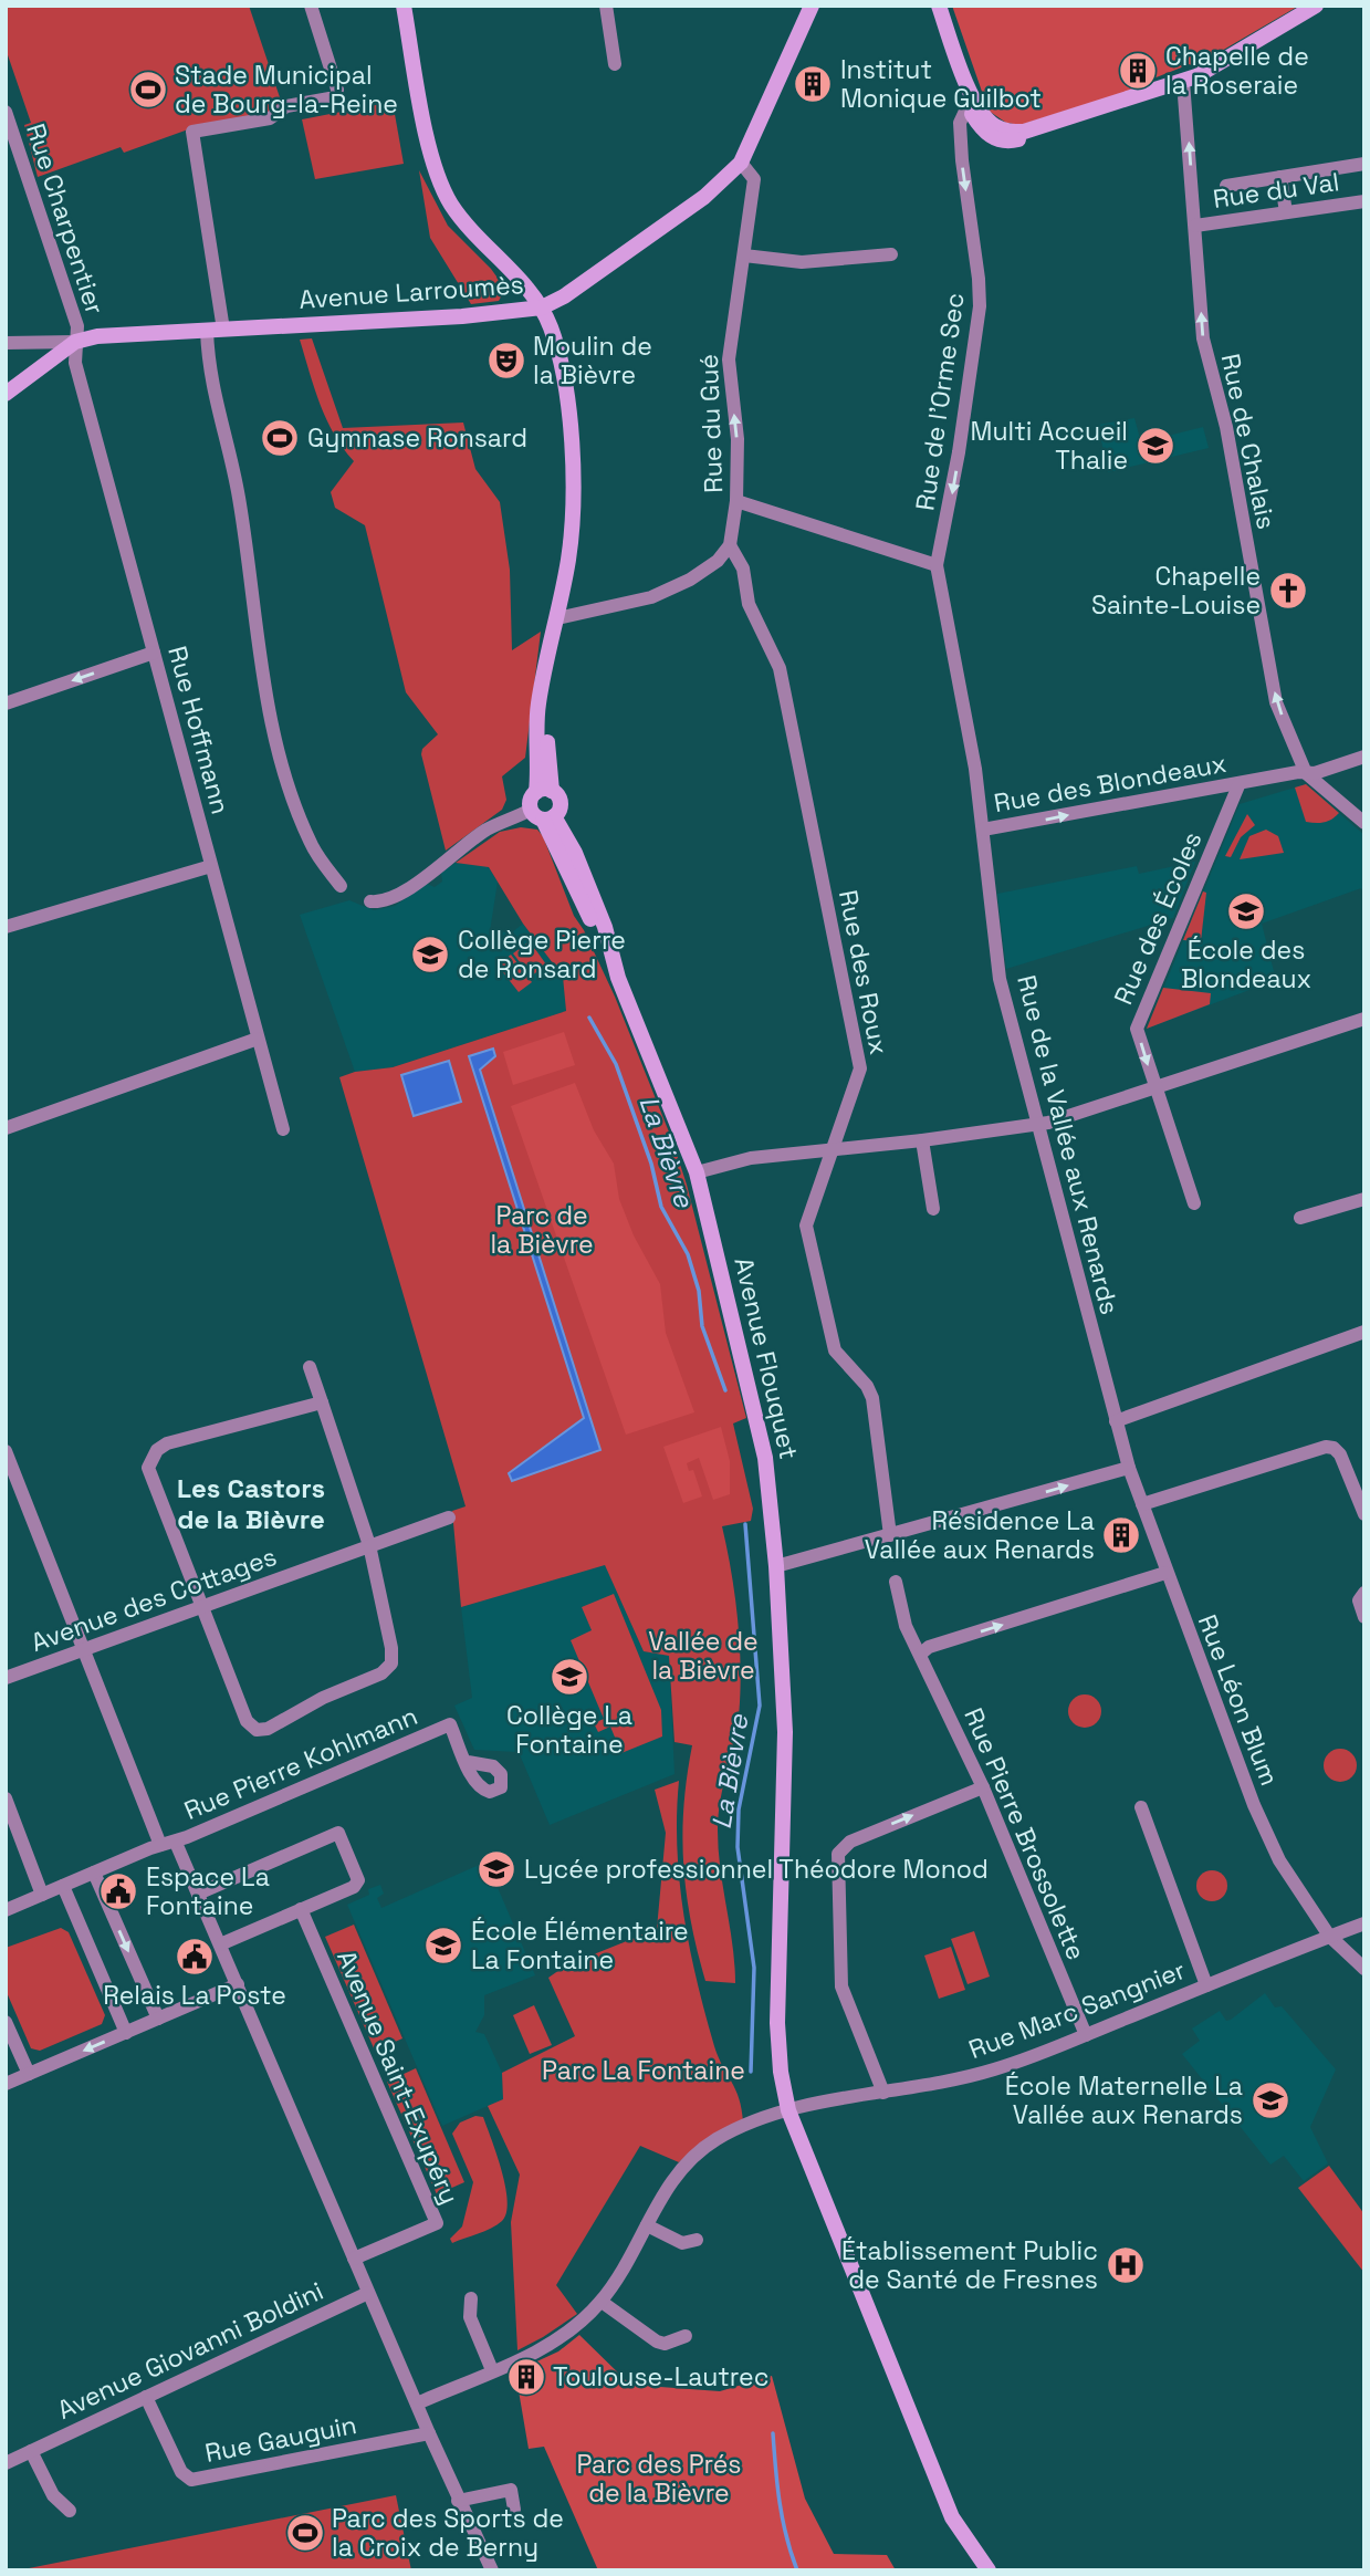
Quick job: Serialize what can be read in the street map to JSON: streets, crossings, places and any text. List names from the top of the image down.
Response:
{
  "streets": {
    "main road": ["Avenue Larroumès", "Avenue Flouquet"],
    "street": [
      "Rue du Val",
      "Rue Charpentier",
      "Rue de l'Orme Sec",
      "Rue du Gué",
      "Rue de Chalais",
      "Rue Hoffmann",
      "Rue des Blondeaux",
      "Rue des Écoles",
      "Rue des Roux",
      "Rue de la Vallée aux Renards",
      "Avenue des Cottages",
      "Rue Léon Blum",
      "Rue Pierre Kohlmann",
      "Rue Pierre Brossolette",
      "Rue Marc Sangnier",
      "Avenue Saint-Exupéry",
      "Avenue Giovanni Boldini",
      "Rue Gauguin"
    ]
  },
  "crossings": [
    ["Rue du Val", "Rue de Chalais"],
    ["Rue Charpentier", "Avenue Larroumès"],
    ["Rue Charpentier", "Rue Hoffmann"],
    ["Avenue Larroumès", "Rue du Gué"],
    ["Avenue Larroumès", "Rue Hoffmann"],
    ["Avenue Larroumès", "Avenue Flouquet"],
    ["Rue de l'Orme Sec", "Rue des Blondeaux"],
    ["Rue du Gué", "Rue des Roux"],
    ["Rue de Chalais", "Rue des Blondeaux"],
    ["Rue des Blondeaux", "Rue des Écoles"],
    ["Rue des Blondeaux", "Rue de la Vallée aux Renards"],
    ["Rue de la Vallée aux Renards", "Rue Léon Blum"],
    ["Avenue Flouquet", "Rue Marc Sangnier"],
    ["Rue Léon Blum", "Rue Marc Sangnier"],
    ["Rue Pierre Brossolette", "Rue Marc Sangnier"],
    ["Avenue Giovanni Boldini", "Rue Gauguin"]
  ],
  "one_way": [
    "Rue de l'Orme Sec",
    "Rue du Gué",
    "Rue de Chalais",
    "Rue des Blondeaux",
    "Rue des Écoles"
  ],
  "districts": ["Les Castors de la Bièvre"],
  "water": ["La Bièvre"],
  "parks": [
    "Parc de la Bièvre",
    "Vallée de la Bièvre",
    "Parc La Fontaine",
    "Parc des Prés de la Bièvre"
  ],
  "places": {
    "building": [
      "Chapelle de la Roseraie",
      "Institut Monique Guilbot",
      "Résidence La Vallée aux Renards",
      "Toulouse-Lautrec"
    ],
    "sports": ["Stade Municipal de Bourg-la-Reine", "Gymnase Ronsard", "Parc des Sports de la Croix de Berny"],
    "theatre": ["Moulin de la Bièvre"],
    "school or university": [
      "Multi Accueil Thalie",
      "École des Blondeaux",
      "Collège Pierre de Ronsard",
      "Collège La Fontaine",
      "Lycée professionnel Théodore Monod",
      "École Élémentaire La Fontaine",
      "École Maternelle La Vallée aux Renards"
    ],
    "church": ["Chapelle Sainte-Louise"],
    "public building": ["Espace La Fontaine", "Relais La Poste"],
    "hospital": ["Établissement Public de Santé de Fresnes"]
  }
}
